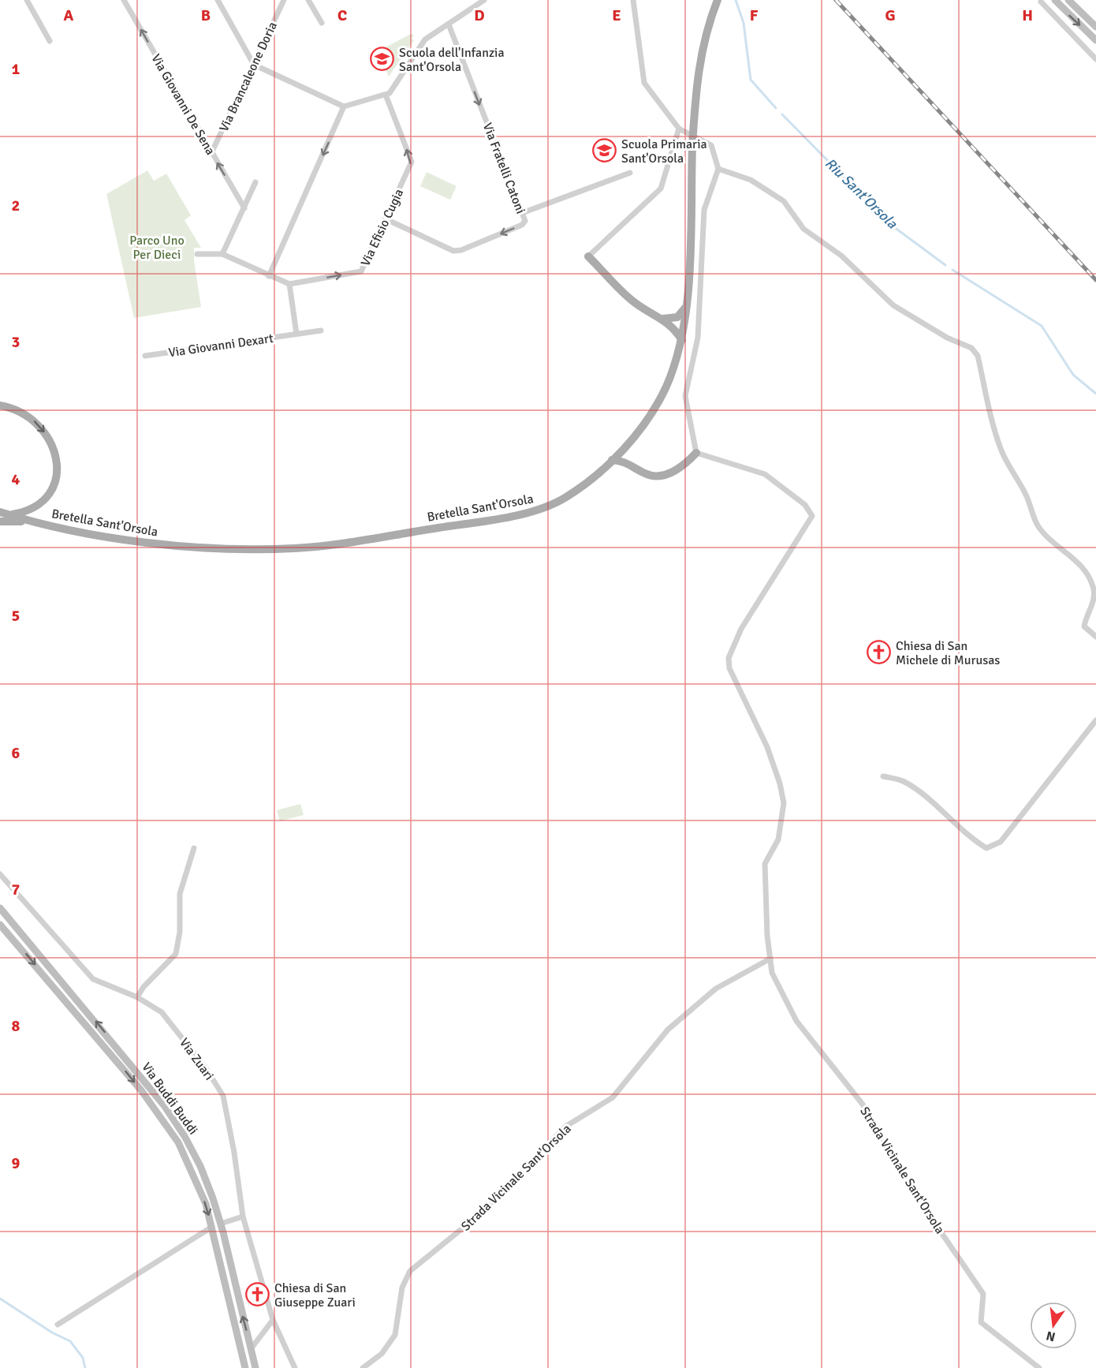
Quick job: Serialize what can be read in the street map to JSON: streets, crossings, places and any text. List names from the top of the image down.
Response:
{
  "streets": {
    "main road": ["Bretella Sant'Orsola", "Via Buddi Buddi"],
    "street": [
      "Via Brancaleone Doria",
      "Via Giovanni De Sena",
      "Via Fratelli Catoni",
      "Via Efisio Cugia",
      "Via Giovanni Dexart",
      "Via Zuari",
      "Strada Vicinale Sant'Orsola"
    ]
  },
  "crossings": [
    ["Via Brancaleone Doria", "Via Giovanni De Sena"],
    ["Via Fratelli Catoni", "Via Efisio Cugia"]
  ],
  "one_way": ["Via Giovanni De Sena"],
  "water": ["Riu Sant'Orsola"],
  "parks": ["Parco Uno Per Dieci"],
  "places": {
    "school or university": ["Scuola dell'Infanzia Sant'Orsola", "Scuola Primaria Sant'Orsola"],
    "church": ["Chiesa di San Michele di Murusas", "Chiesa di San Giuseppe Zuari"]
  },
  "north": "bottom",
  "grid": {
    "columns": [
      "A",
      "B",
      "C",
      "D",
      "E",
      "F",
      "G",
      "H"
    ],
    "rows": [
      "1",
      "2",
      "3",
      "4",
      "5",
      "6",
      "7",
      "8",
      "9"
    ]
  }
}
